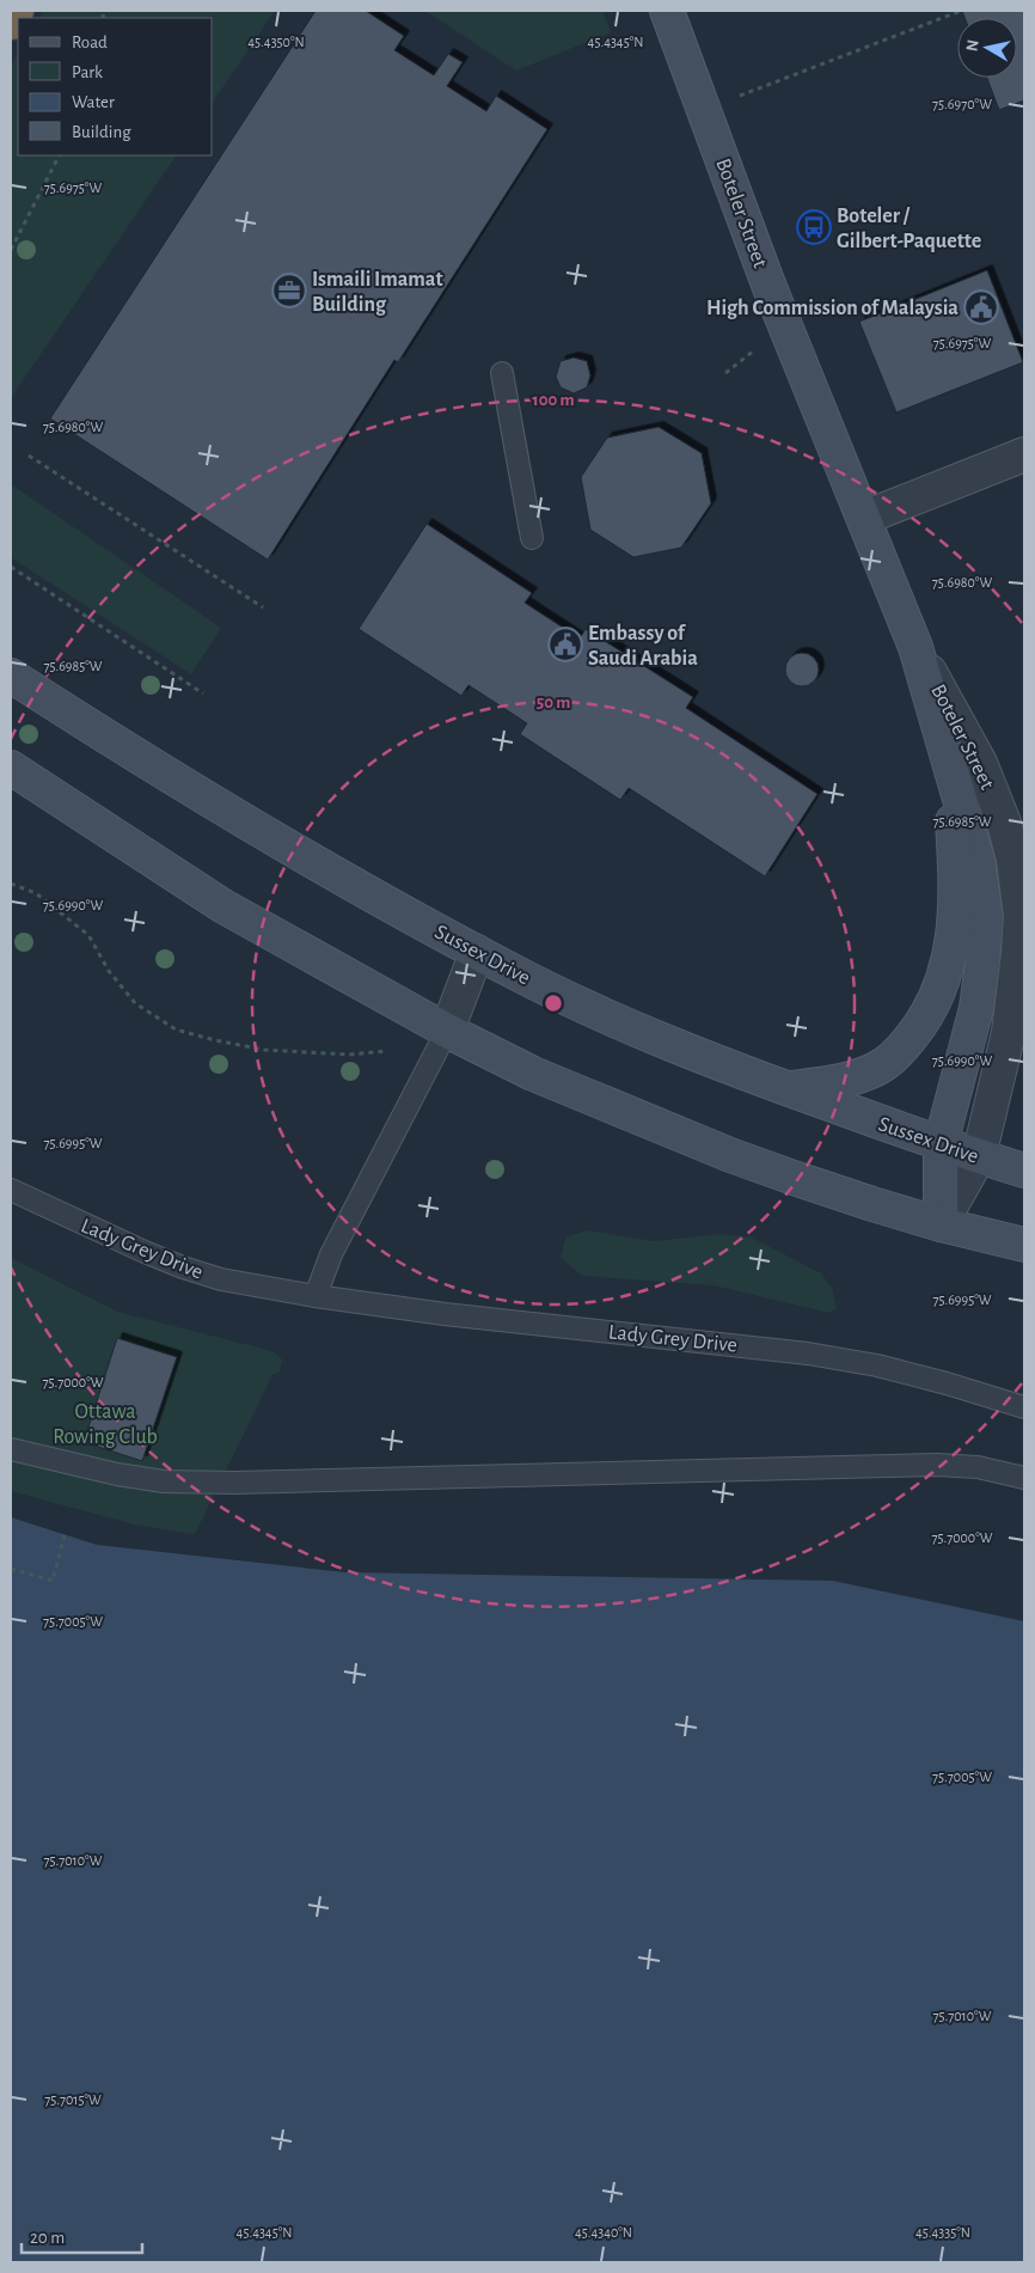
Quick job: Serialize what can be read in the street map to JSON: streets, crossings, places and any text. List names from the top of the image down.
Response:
{
  "streets": {
    "main road": ["Boteler Street", "Sussex Drive"],
    "lane": ["Lady Grey Drive"]
  },
  "crossings": [
    ["Boteler Street", "Sussex Drive"]
  ],
  "parks": ["Ottawa Rowing Club"],
  "places": {
    "bus stop": ["Boteler / Gilbert-Paquette"],
    "office": ["Ismaili Imamat Building"],
    "public building": ["High Commission of Malaysia", "Embassy of Saudi Arabia"]
  },
  "legend": [
    "Road",
    "Park",
    "Water",
    "Building"
  ],
  "scale_bar": "20 m",
  "north": "left",
  "coordinates": [
    "45.4345°N",
    "45.4350°N",
    "75.6970°W",
    "75.6975°W",
    "75.6980°W",
    "75.6985°W",
    "75.6990°W",
    "75.6995°W",
    "75.7000°W",
    "75.7005°W",
    "75.7010°W",
    "75.7015°W",
    "45.4340°N",
    "45.4335°N"
  ],
  "rings": ["100 m", "50 m"]
}
